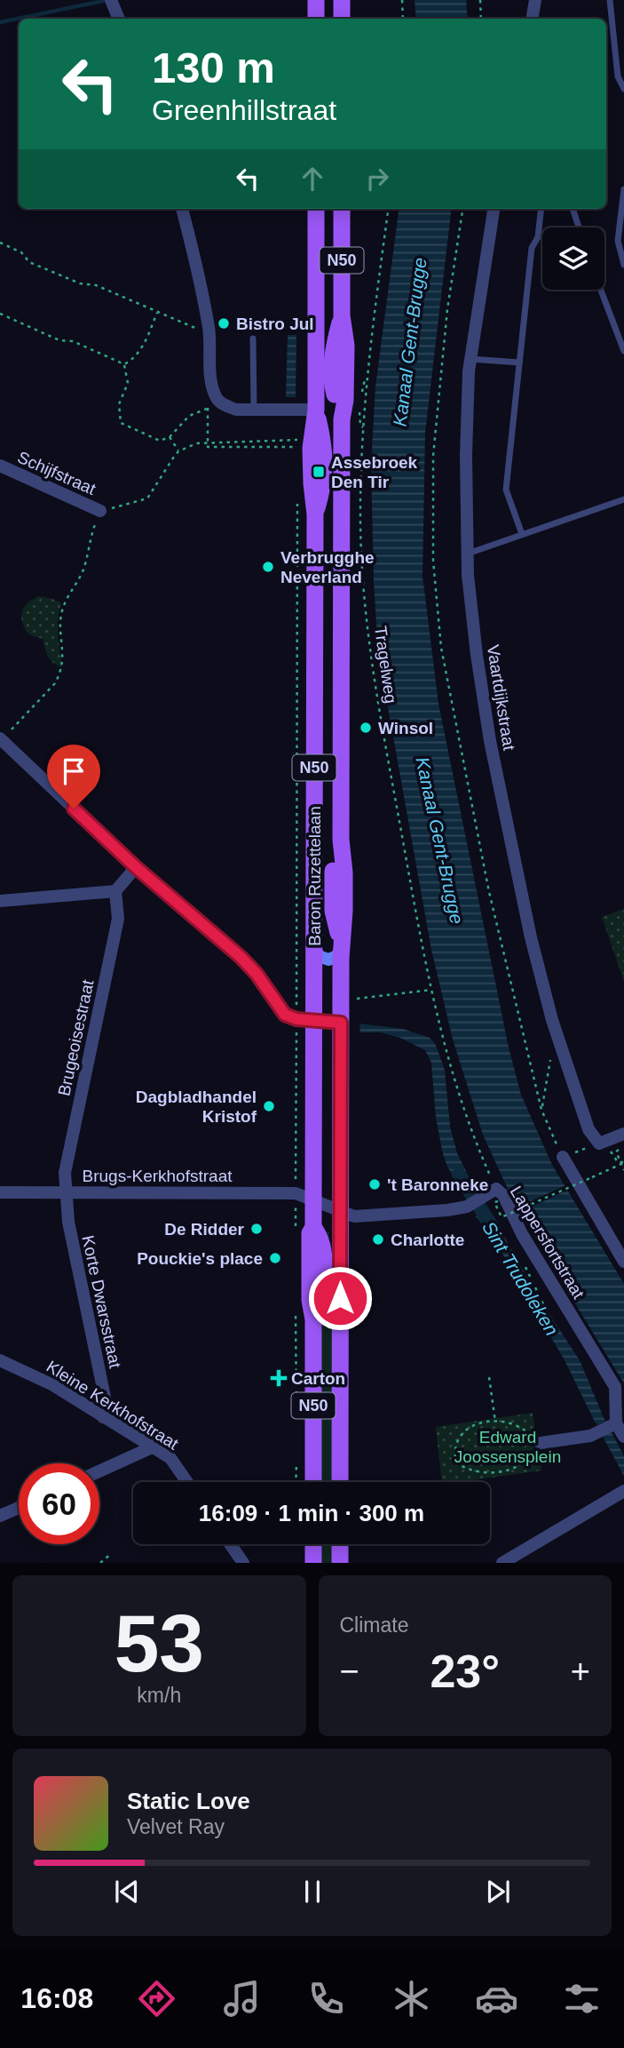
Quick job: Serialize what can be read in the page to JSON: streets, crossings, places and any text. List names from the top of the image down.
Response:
{
  "streets": {
    "main road": ["N50", "Baron Ruzettelaan"],
    "street": [
      "Schijfstraat",
      "Vaartdijkstraat",
      "Brugeoisestraat",
      "Brugs-Kerkhofstraat",
      "Lappersfortstraat",
      "Korte Dwarsstraat",
      "Kleine Kerkhofstraat"
    ],
    "path": ["Tragelweg"]
  },
  "crossings": [
    ["Tragelweg", "Lappersfortstraat"],
    ["Baron Ruzettelaan", "Brugs-Kerkhofstraat"],
    ["Baron Ruzettelaan", "Lappersfortstraat"],
    ["Brugeoisestraat", "Brugs-Kerkhofstraat"],
    ["Brugeoisestraat", "Korte Dwarsstraat"],
    ["Brugs-Kerkhofstraat", "Korte Dwarsstraat"],
    ["Korte Dwarsstraat", "Kleine Kerkhofstraat"]
  ],
  "water": ["Kanaal Gent-Brugge", "Sint Trudoleken"],
  "parks": ["Edward Joossensplein"],
  "places": {
    "other": [
      "Bistro Jul",
      "Verbrugghe Neverland",
      "Winsol",
      "Dagbladhandel Kristof",
      "'t Baronneke",
      "De Ridder",
      "Charlotte",
      "Pouckie's place"
    ],
    "transit": ["Assebroek Den Tir"],
    "health": ["Carton"]
  },
  "page": {
    "turn": ["130 m", "Greenhillstraat"],
    "limit": "60",
    "trip": "16:09 · 1 min · 300 m",
    "tile": [
      ["53", "km/h"],
      "Climate"
    ],
    "heat": ["−", "23°", "+"],
    "song": ["Static Love", "Velvet Ray"],
    "tabs": "16:08"
  }
}
